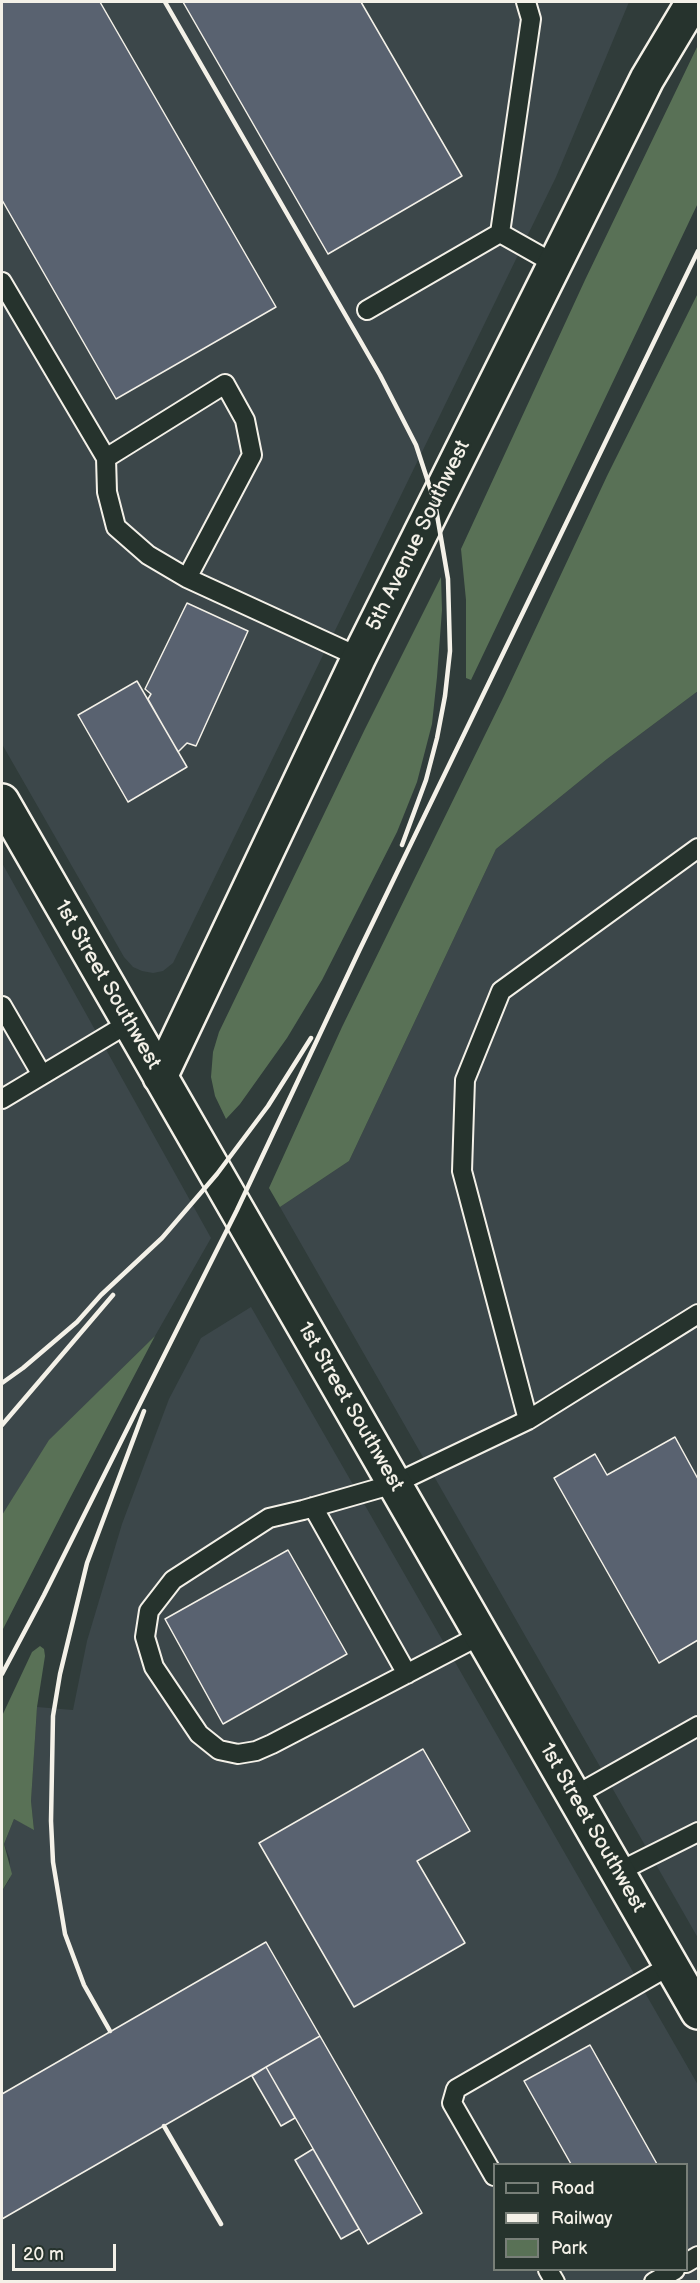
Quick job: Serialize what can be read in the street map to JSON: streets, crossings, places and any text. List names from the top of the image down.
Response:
{
  "streets": {
    "street": ["5th Avenue Southwest", "1st Street Southwest"]
  },
  "crossings": [
    ["5th Avenue Southwest", "1st Street Southwest"]
  ],
  "legend": ["Road", "Railway", "Park"],
  "scale_bar": "20 m"
}
